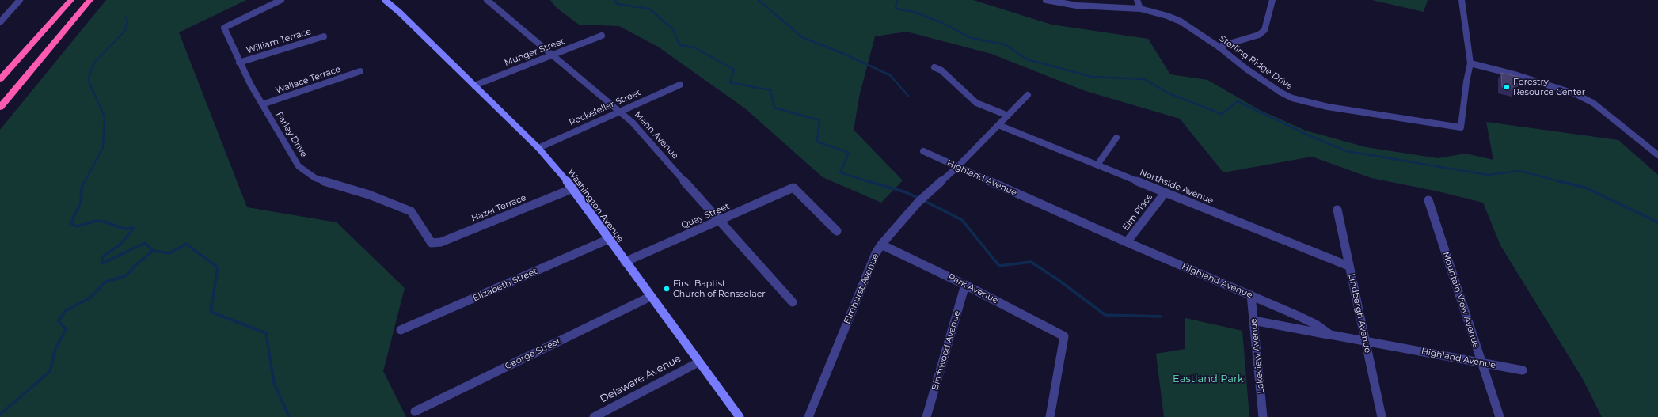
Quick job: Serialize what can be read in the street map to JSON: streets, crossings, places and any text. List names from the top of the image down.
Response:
{
  "streets": {
    "street": [
      "William Terrace",
      "Munger Street",
      "Sterling Ridge Drive",
      "Wallace Terrace",
      "Rockefeller Street",
      "Farley Drive",
      "Mann Avenue",
      "Highland Avenue",
      "Northside Avenue",
      "Washington Avenue",
      "Hazel Terrace",
      "Elm Place",
      "Quay Street",
      "Elizabeth Street",
      "Elmhurst Avenue",
      "Park Avenue",
      "Mountain View Avenue",
      "Lindbergh Avenue",
      "Birchwood Avenue",
      "George Street",
      "Lakeview Avenue",
      "Delaware Avenue"
    ]
  },
  "crossings": [
    ["William Terrace", "Farley Drive"],
    ["Munger Street", "Mann Avenue"],
    ["Munger Street", "Washington Avenue"],
    ["Wallace Terrace", "Farley Drive"],
    ["Rockefeller Street", "Mann Avenue"],
    ["Rockefeller Street", "Washington Avenue"],
    ["Farley Drive", "Hazel Terrace"],
    ["Mann Avenue", "Quay Street"],
    ["Highland Avenue", "Elm Place"],
    ["Highland Avenue", "Elmhurst Avenue"],
    ["Highland Avenue", "Mountain View Avenue"],
    ["Highland Avenue", "Lindbergh Avenue"],
    ["Highland Avenue", "Lakeview Avenue"],
    ["Northside Avenue", "Elm Place"],
    ["Northside Avenue", "Elmhurst Avenue"],
    ["Northside Avenue", "Lindbergh Avenue"],
    ["Washington Avenue", "Hazel Terrace"],
    ["Washington Avenue", "Quay Street"],
    ["Washington Avenue", "Elizabeth Street"],
    ["Washington Avenue", "George Street"],
    ["Washington Avenue", "Delaware Avenue"],
    ["Elmhurst Avenue", "Park Avenue"],
    ["Park Avenue", "Birchwood Avenue"]
  ],
  "parks": ["Eastland Park"],
  "places": ["Forestry Resource Center", "First Baptist Church of Rensselaer"]
}
